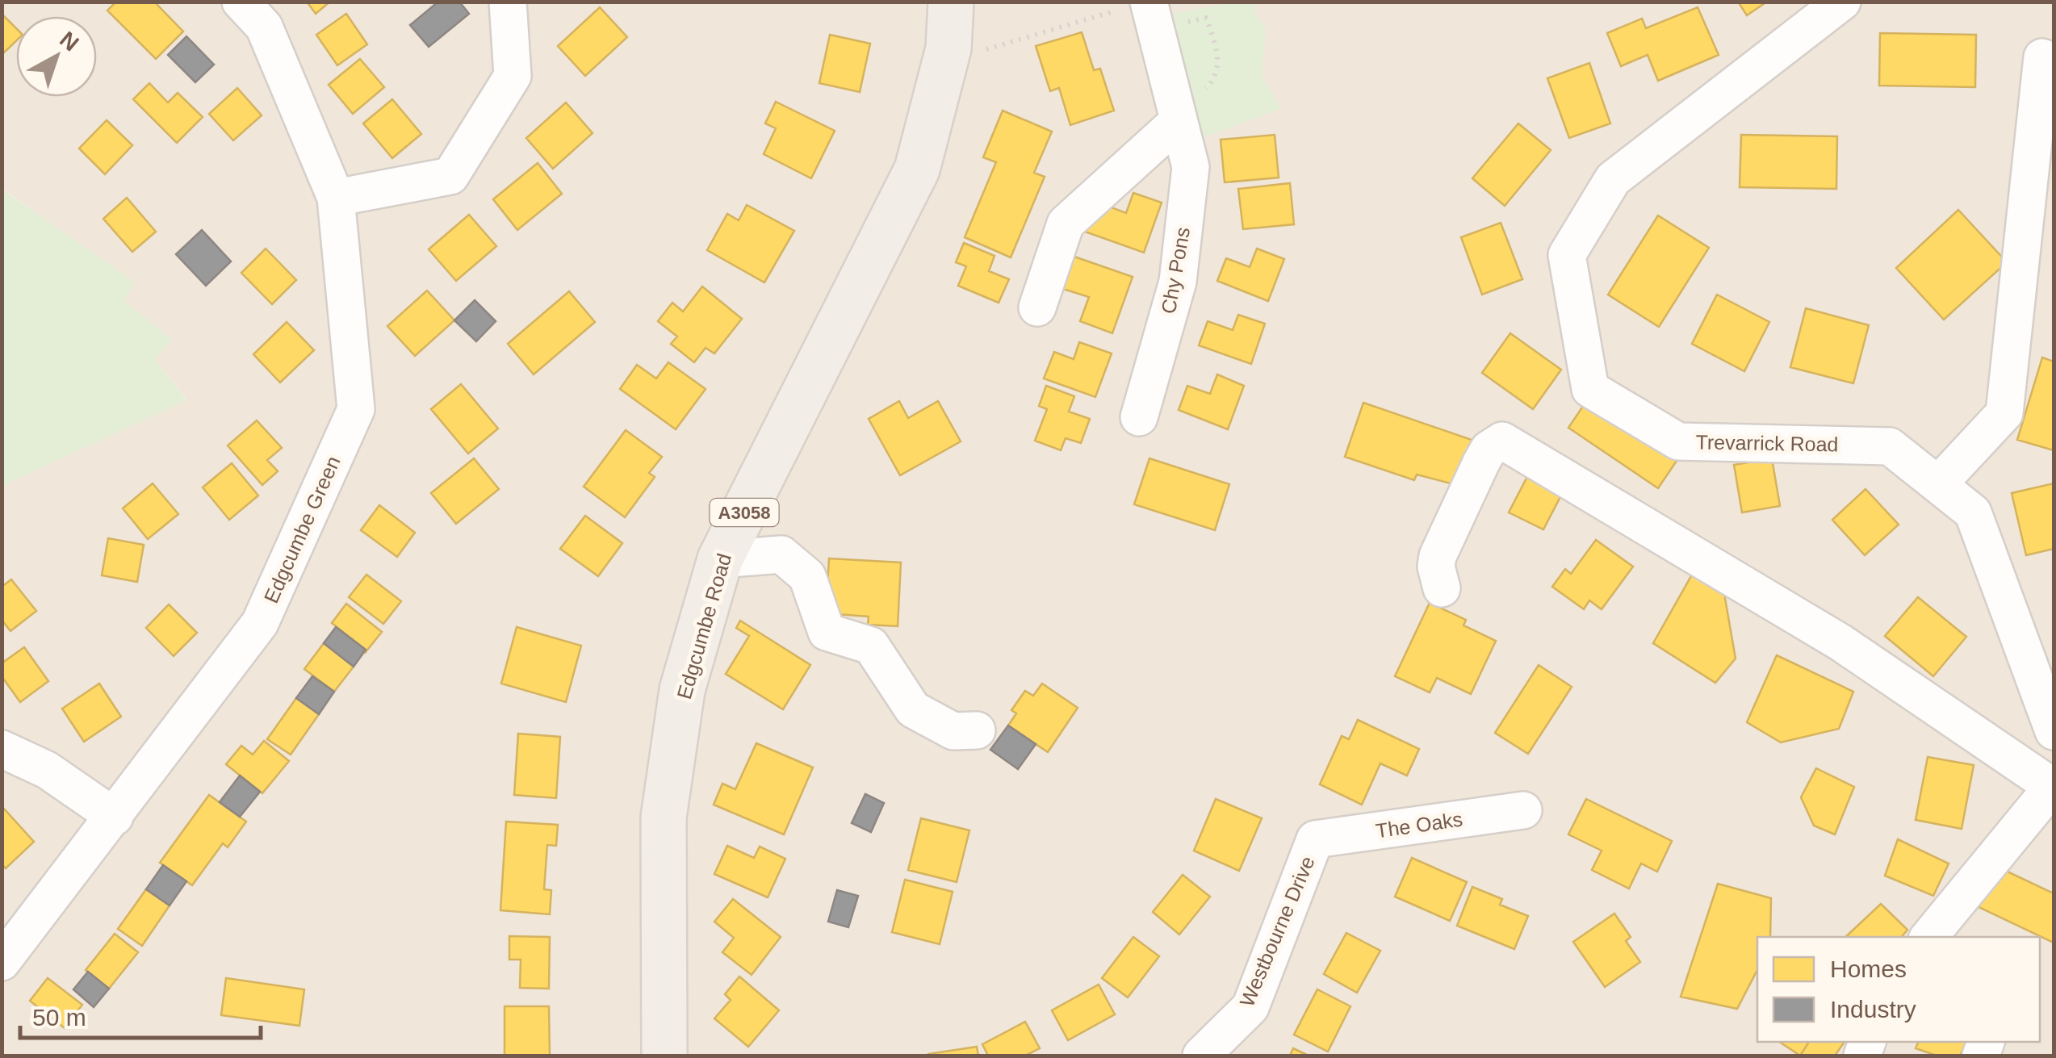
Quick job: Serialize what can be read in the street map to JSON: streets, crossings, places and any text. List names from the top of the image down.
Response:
{
  "streets": {
    "main road": ["A3058", "Edgcumbe Road"],
    "street": [
      "Chy Pons",
      "Trevarrick Road",
      "Edgcumbe Green",
      "The Oaks",
      "Westbourne Drive"
    ]
  },
  "crossings": [
    ["The Oaks", "Westbourne Drive"]
  ],
  "legend": ["Homes", "Industry"],
  "scale_bar": "50 m",
  "north": "top right"
}
